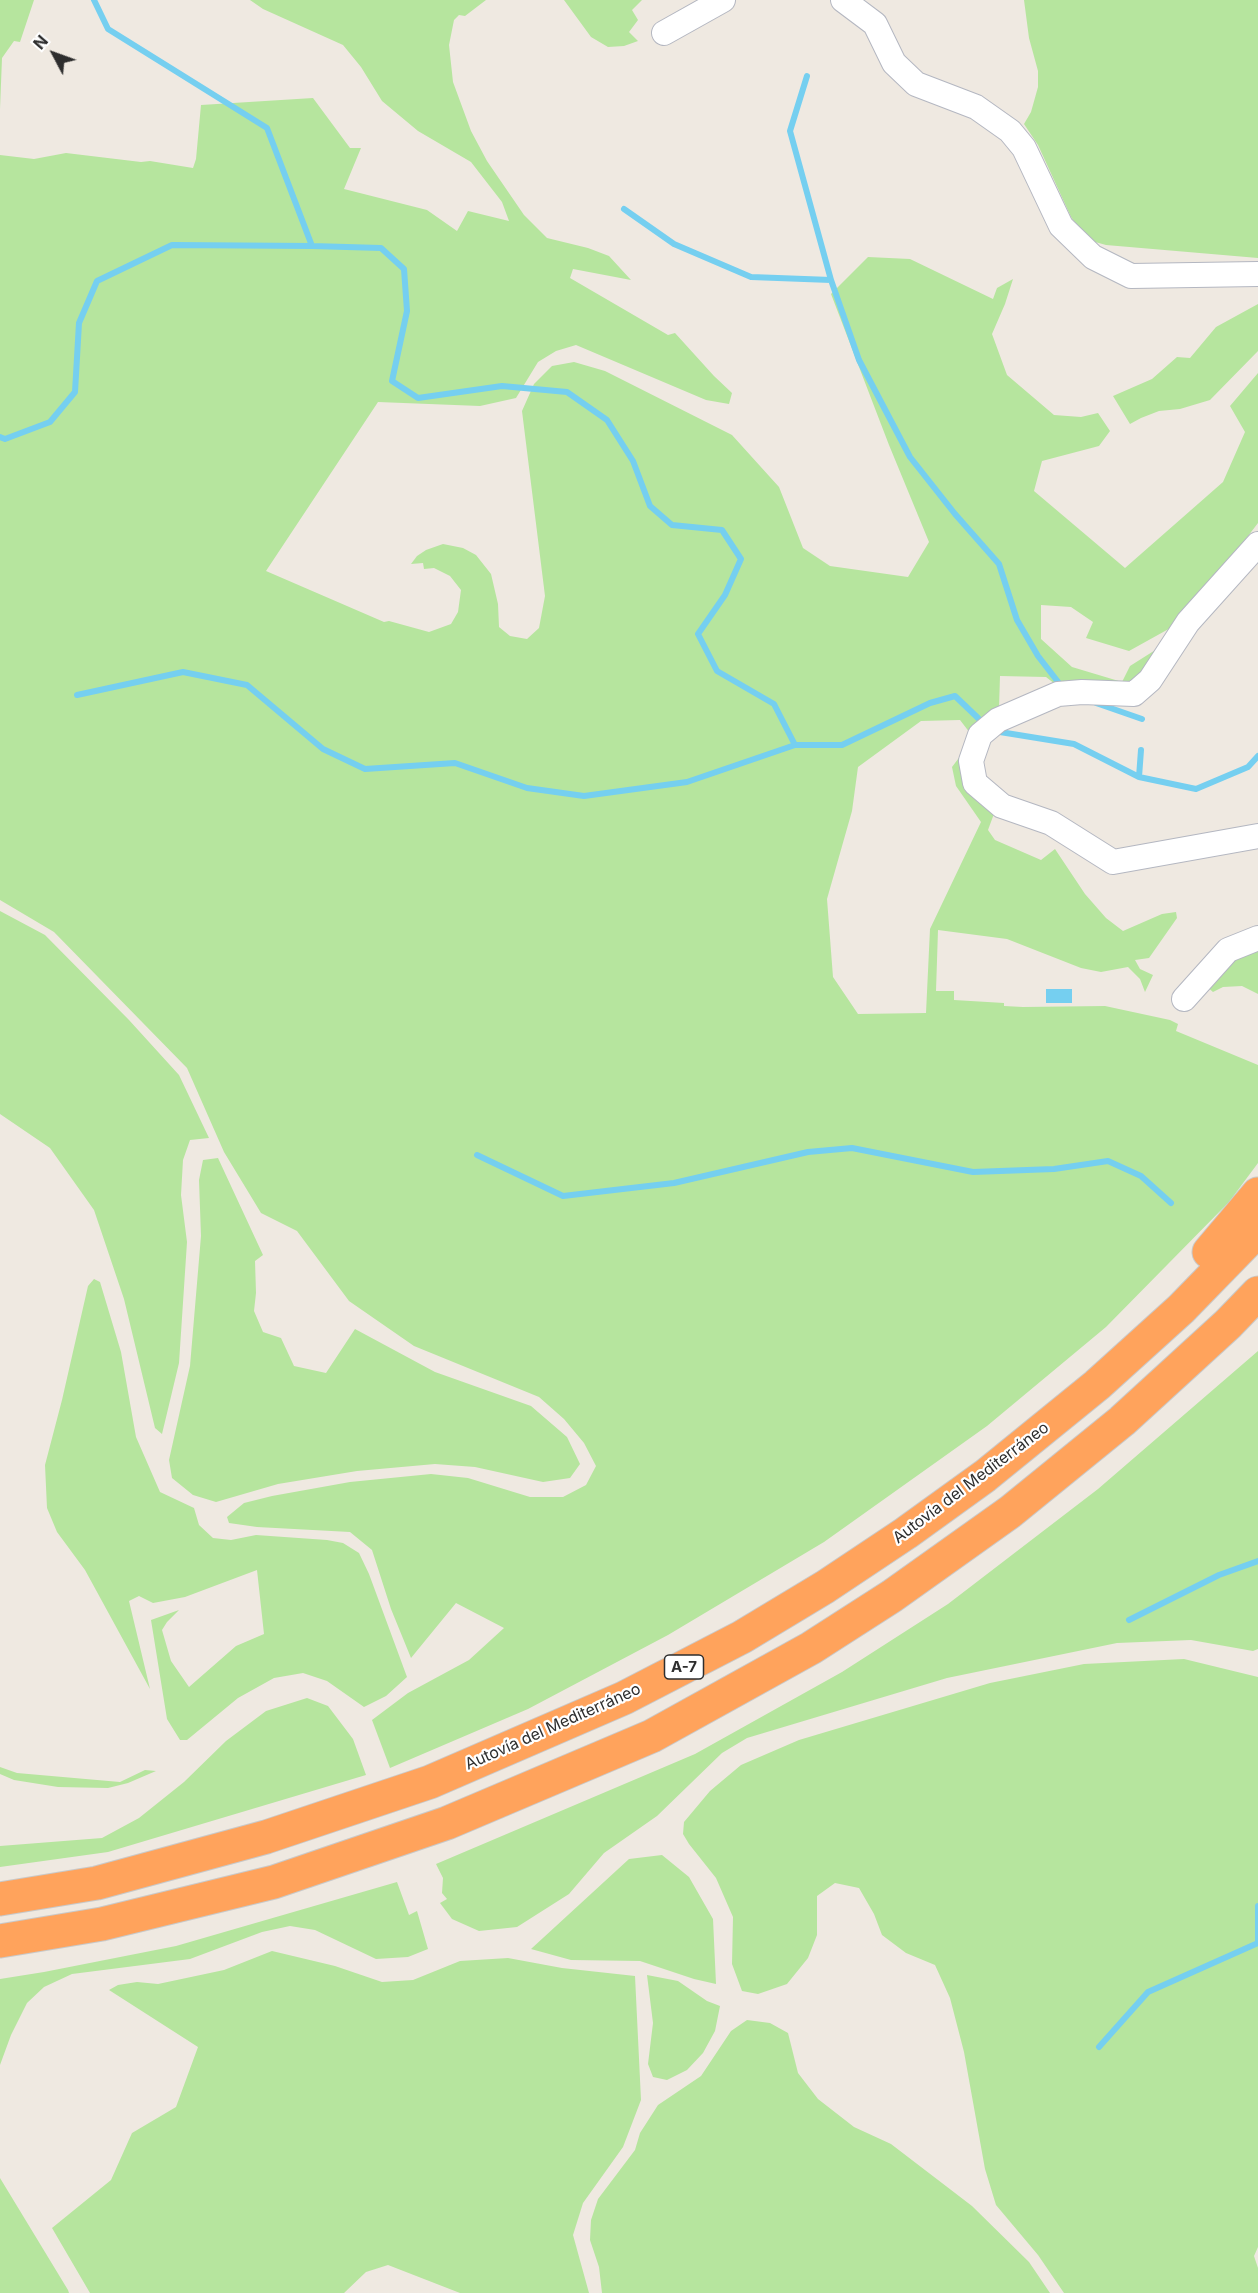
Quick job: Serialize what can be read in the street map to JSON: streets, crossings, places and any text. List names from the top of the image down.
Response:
{
  "streets": {
    "highway": ["Autovía del Mediterráneo", "A-7"]
  },
  "north": "top left"
}
